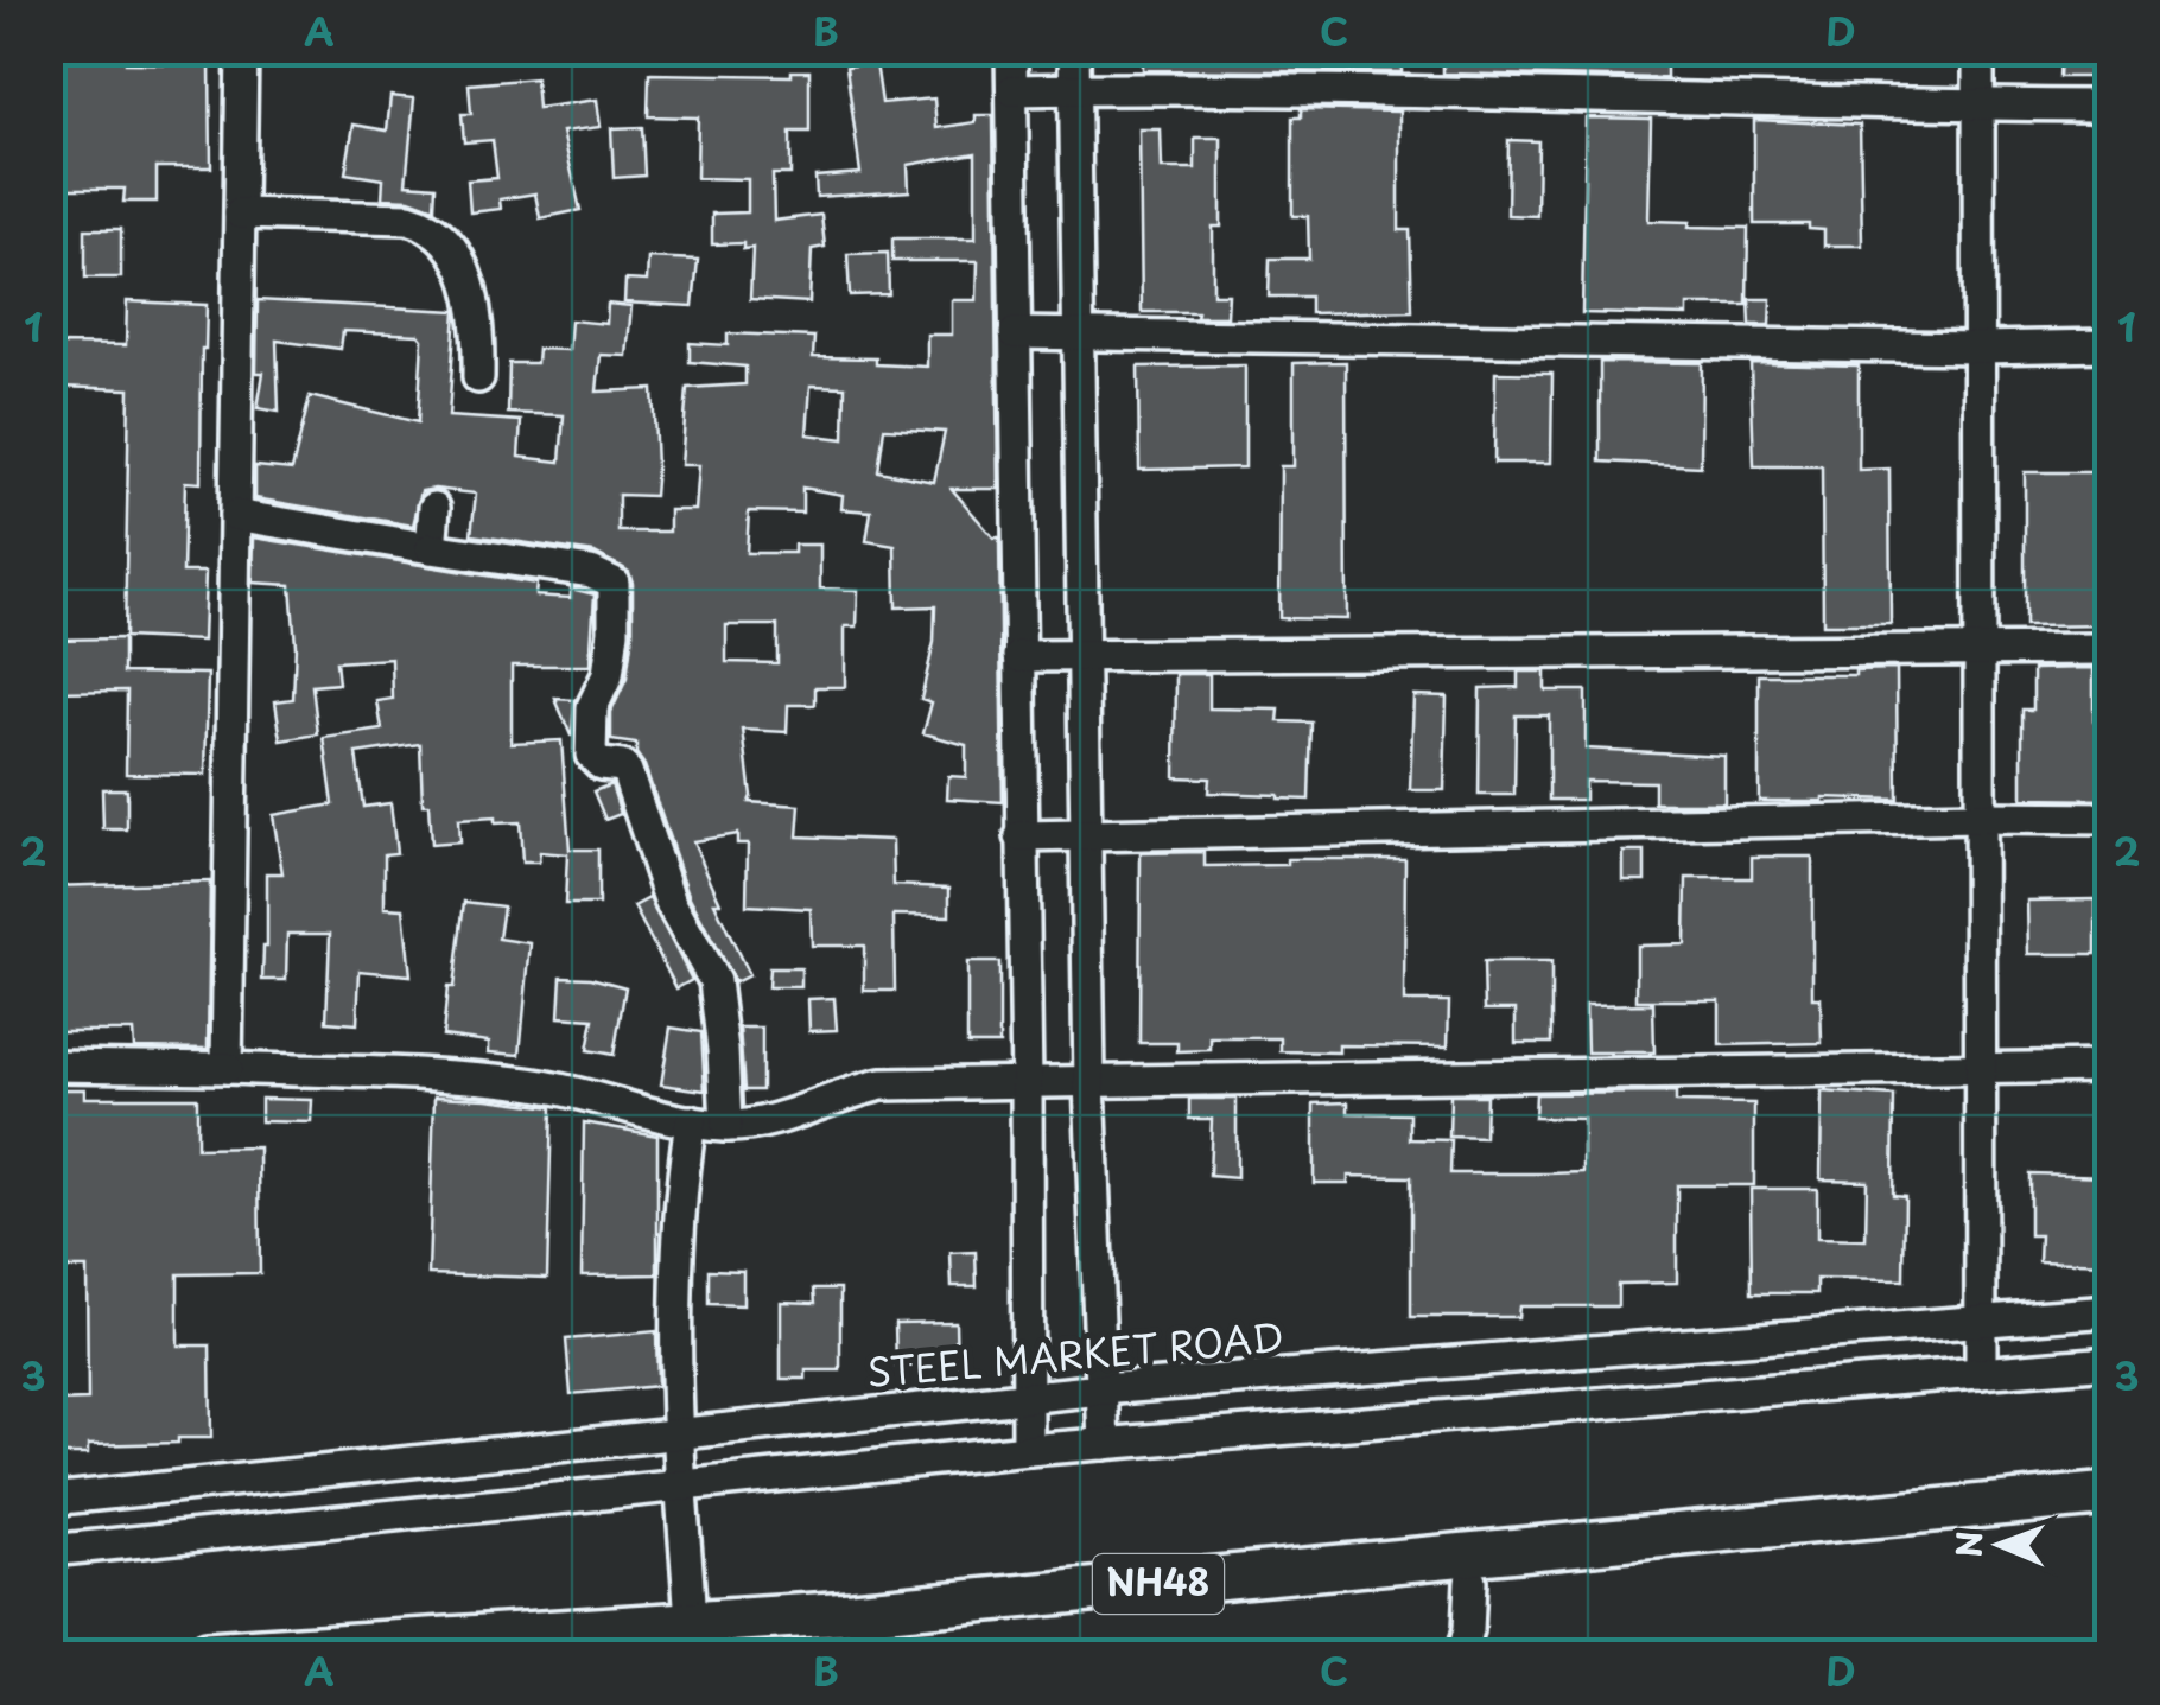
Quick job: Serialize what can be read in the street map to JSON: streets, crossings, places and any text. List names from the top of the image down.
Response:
{
  "streets": {
    "highway": ["NH48"],
    "street": ["STEEL MARKET ROAD"]
  },
  "north": "left",
  "grid": {
    "columns": [
      "A",
      "B",
      "C",
      "D"
    ],
    "rows": ["1", "2", "3"]
  }
}
